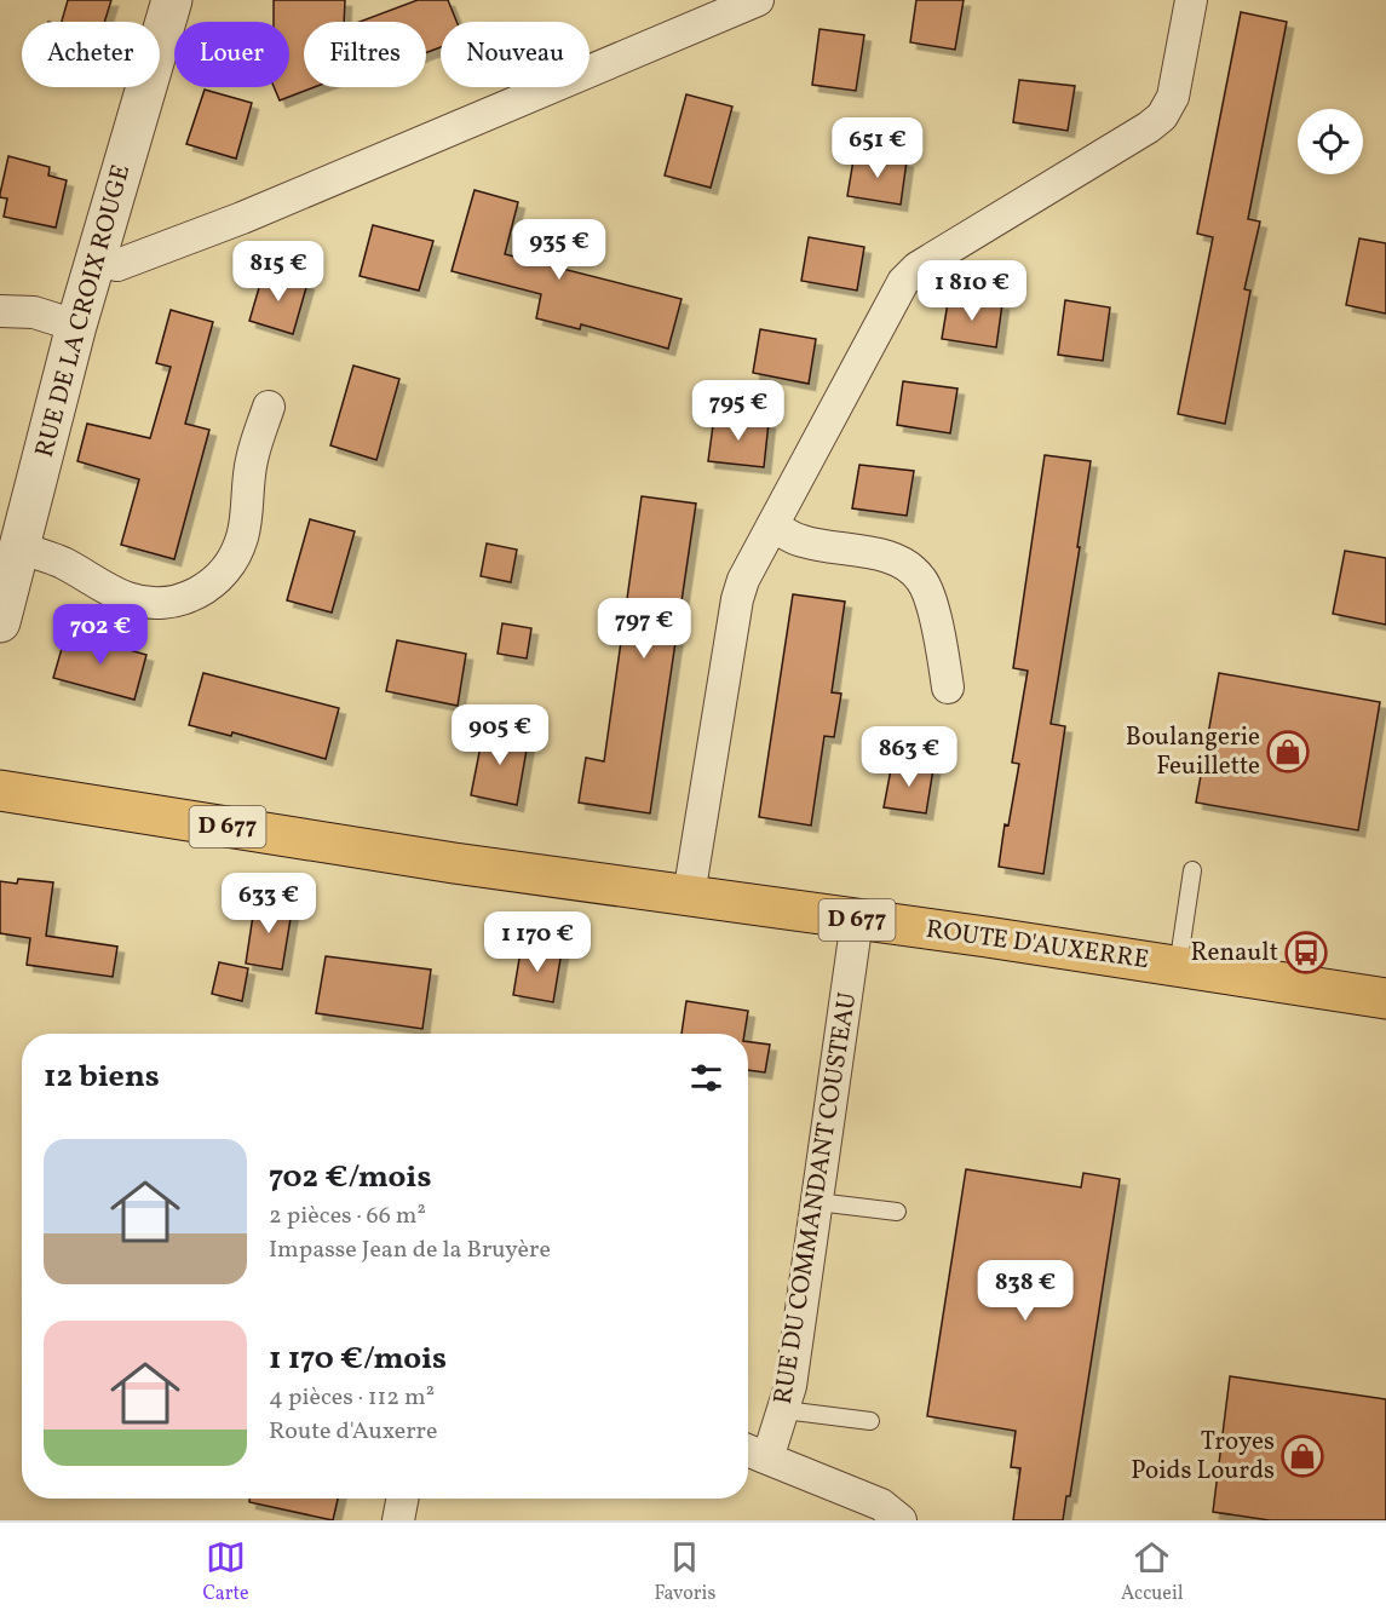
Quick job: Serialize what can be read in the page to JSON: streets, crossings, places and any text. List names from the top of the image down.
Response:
{
  "streets": {
    "main road": ["D 677", "ROUTE D'AUXERRE"],
    "street": ["RUE DE LA CROIX ROUGE", "RUE DU COMMANDANT COUSTEAU"]
  },
  "crossings": [
    ["ROUTE D'AUXERRE", "RUE DU COMMANDANT COUSTEAU"]
  ],
  "places": {
    "shop": ["Boulangerie Feuillette", "Troyes Poids Lourds"],
    "bus stop": ["Renault"]
  },
  "page": {
    "chip": [
      "Acheter",
      "Louer",
      "Filtres",
      "Nouveau"
    ],
    "price": [
      "651 €",
      "935 €",
      "815 €",
      "1 810 €",
      "795 €",
      "797 €",
      "702 €",
      "905 €",
      "863 €",
      "633 €",
      "1 170 €",
      "838 €"
    ],
    "heading": "12 biens",
    "list": [
      {
        "name": "702 €/mois",
        "note": "2 pièces · 66 m² · Impasse Jean de la Bruyère"
      },
      {
        "name": "1 170 €/mois",
        "note": "4 pièces · 112 m² · Route d'Auxerre"
      }
    ],
    "tabs": ["Carte", "Favoris", "Accueil"]
  }
}
